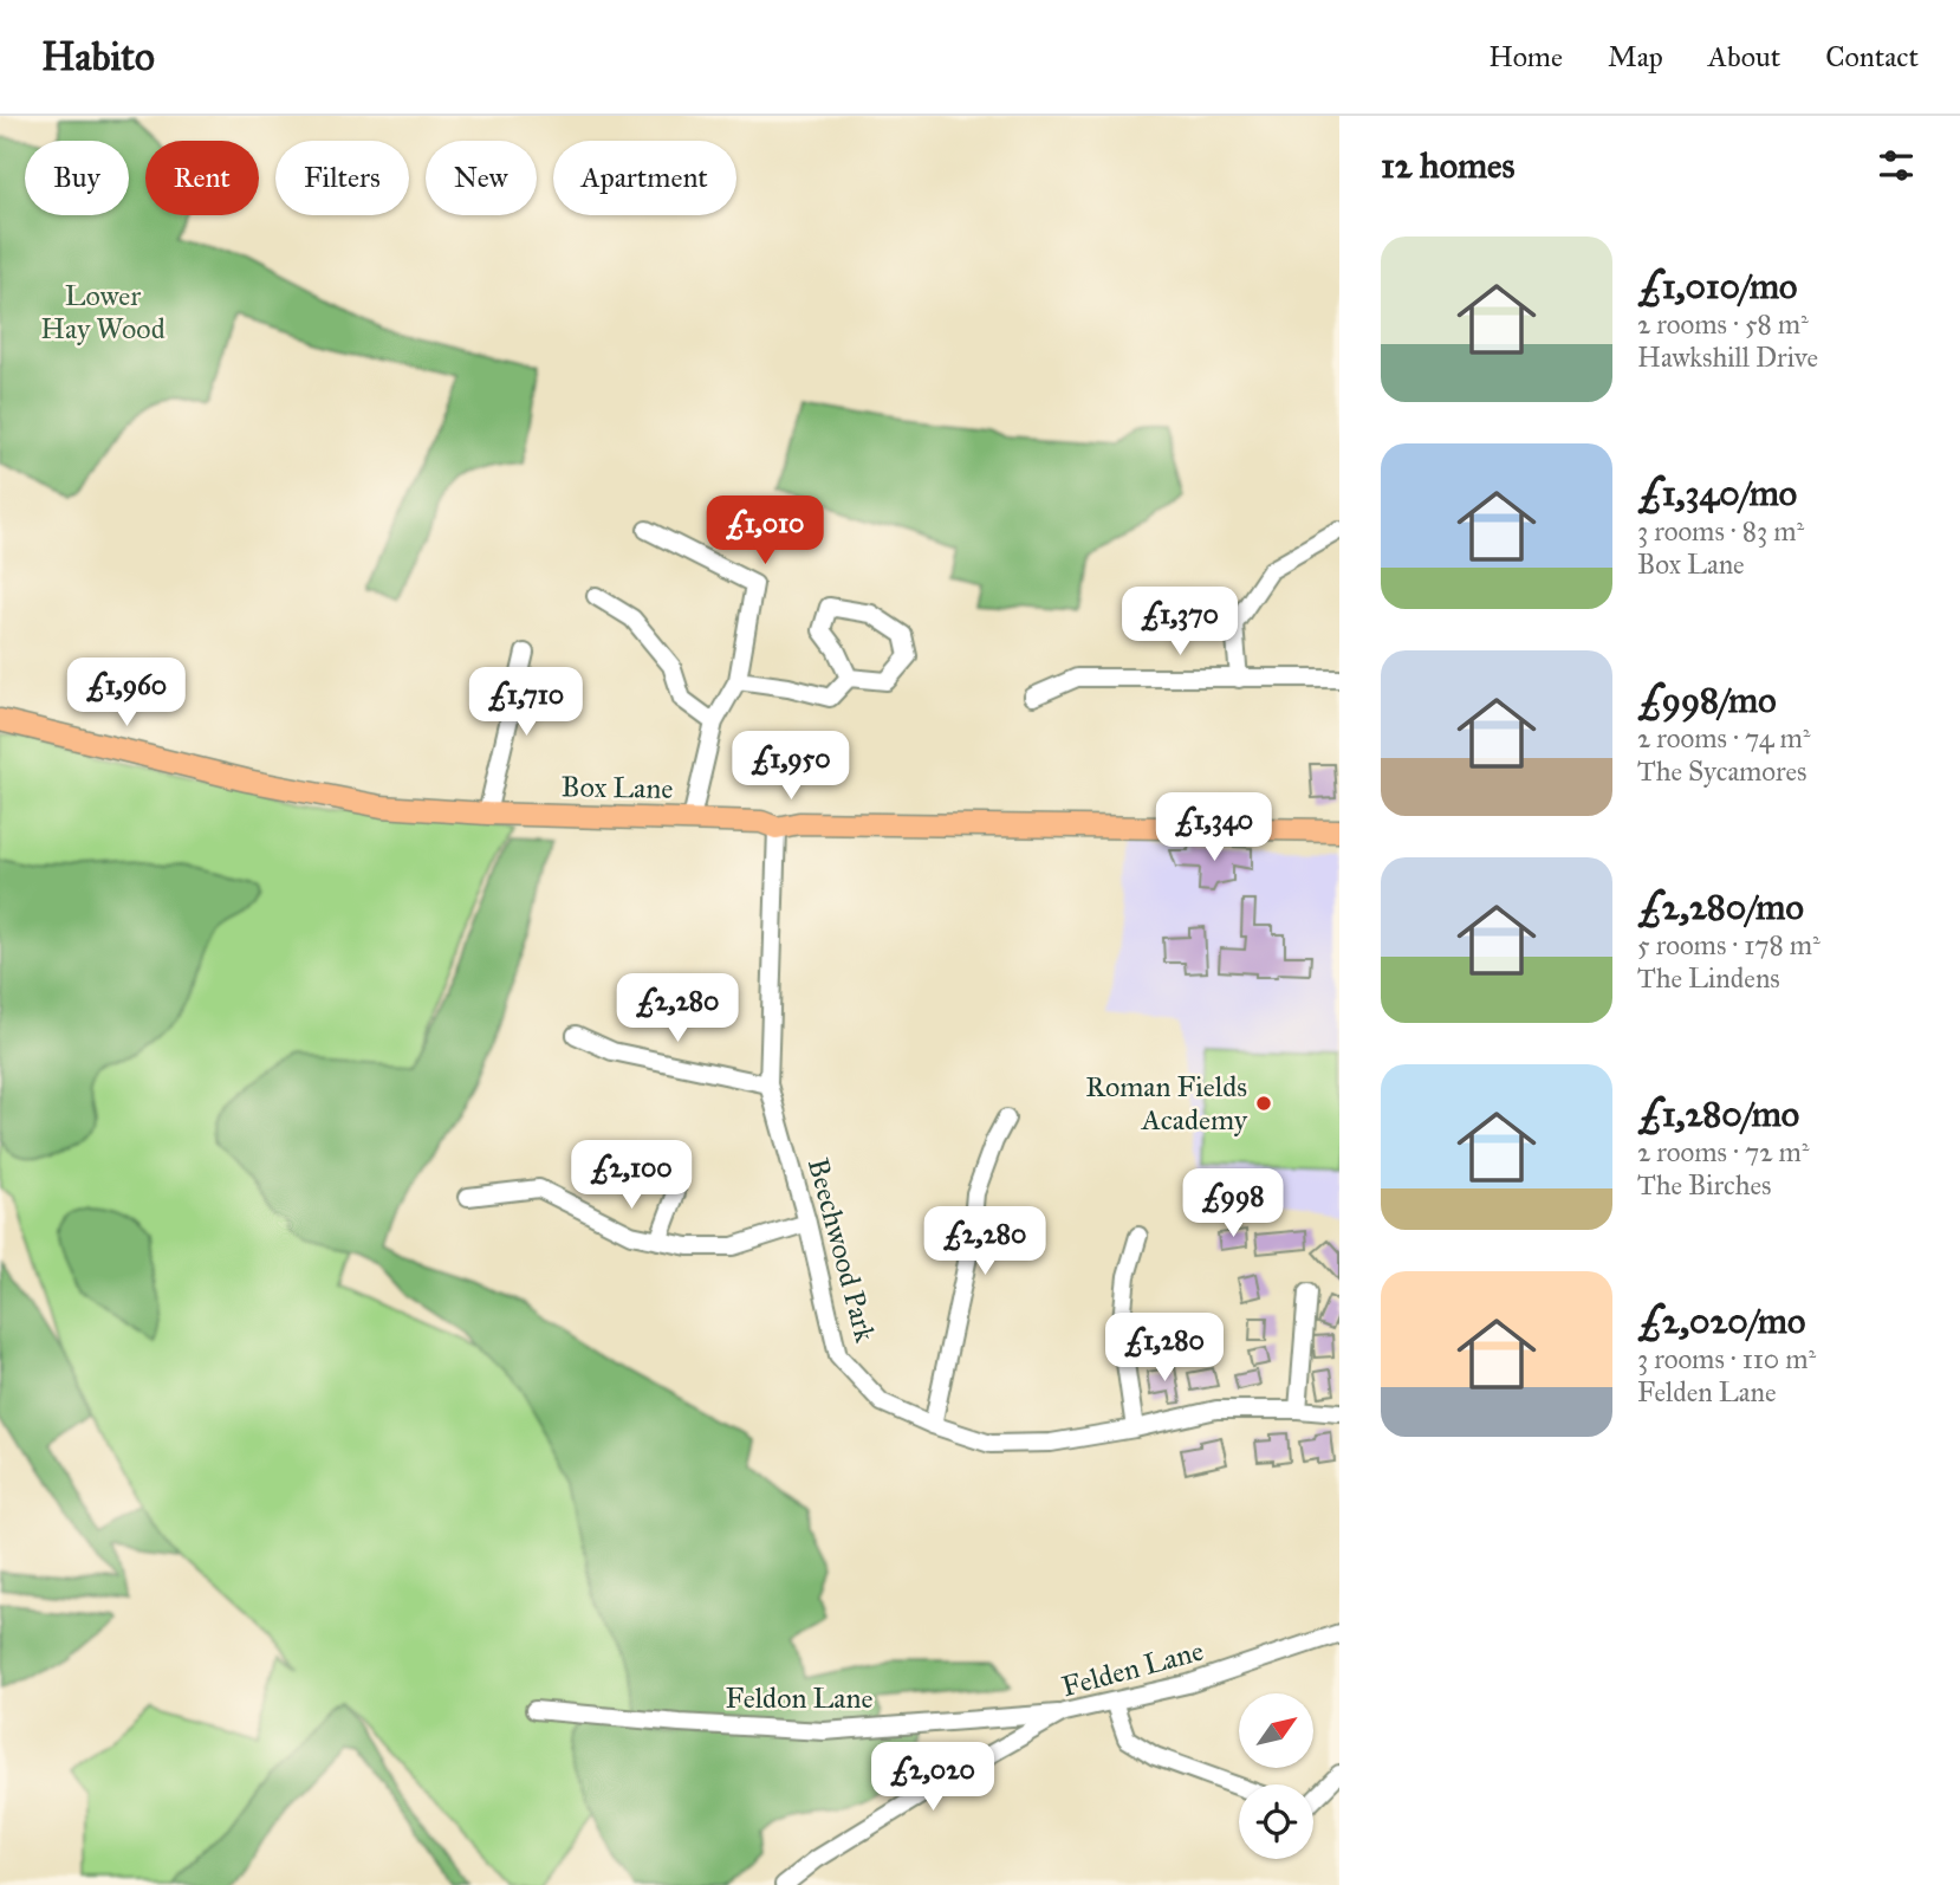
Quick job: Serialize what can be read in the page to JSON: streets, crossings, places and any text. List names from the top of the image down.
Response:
{
  "streets": {
    "main road": ["Box Lane"],
    "street": ["Beechwood Park", "Felden Lane", "Feldon Lane"]
  },
  "crossings": [
    ["Box Lane", "Beechwood Park"],
    ["Felden Lane", "Feldon Lane"]
  ],
  "parks": ["Lower Hay Wood"],
  "places": ["Roman Fields Academy"],
  "north": "top right",
  "page": {
    "header": "Habito",
    "nav": [
      "Home",
      "Map",
      "About",
      "Contact"
    ],
    "heading": "12 homes",
    "chip": [
      "Buy",
      "Rent",
      "Filters",
      "New",
      "Apartment"
    ],
    "list": [
      {
        "name": "£1,010/mo",
        "note": "2 rooms · 58 m² · Hawkshill Drive"
      },
      {
        "name": "£1,340/mo",
        "note": "3 rooms · 83 m² · Box Lane"
      },
      {
        "name": "£998/mo",
        "note": "2 rooms · 74 m² · The Sycamores"
      },
      {
        "name": "£2,280/mo",
        "note": "5 rooms · 178 m² · The Lindens"
      },
      {
        "name": "£1,280/mo",
        "note": "2 rooms · 72 m² · The Birches"
      },
      {
        "name": "£2,020/mo",
        "note": "3 rooms · 110 m² · Felden Lane"
      }
    ],
    "price": [
      "£1,010",
      "£1,370",
      "£1,960",
      "£1,710",
      "£1,950",
      "£1,340",
      "£2,280",
      "£2,100",
      "£998",
      "£2,280",
      "£1,280",
      "£2,020"
    ]
  }
}
